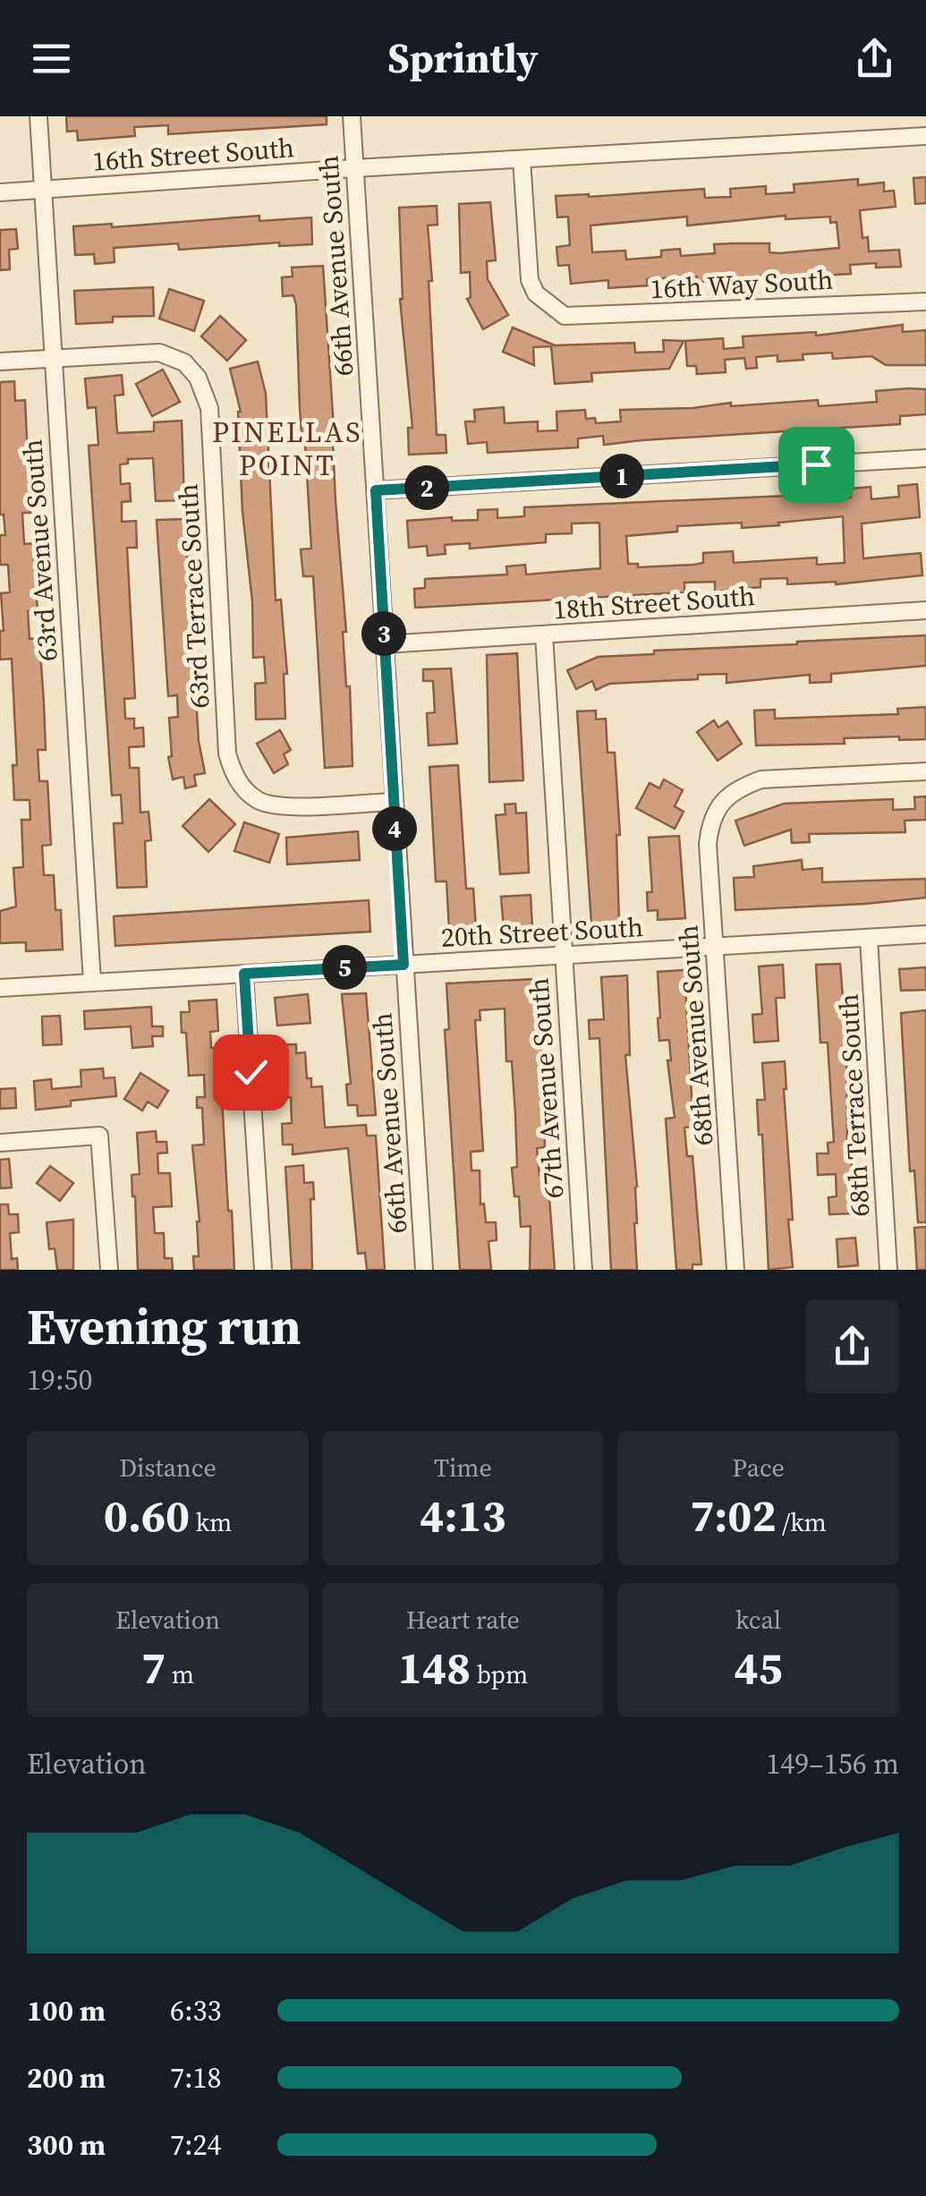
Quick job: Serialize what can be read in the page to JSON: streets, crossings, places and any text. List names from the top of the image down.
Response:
{
  "streets": {
    "street": [
      "16th Street South",
      "66th Avenue South",
      "16th Way South",
      "63rd Avenue South",
      "63rd Terrace South",
      "18th Street South",
      "20th Street South",
      "68th Avenue South",
      "67th Avenue South",
      "68th Terrace South"
    ]
  },
  "crossings": [
    ["16th Street South", "66th Avenue South"],
    ["16th Street South", "16th Way South"],
    ["16th Street South", "63rd Avenue South"],
    ["66th Avenue South", "63rd Terrace South"],
    ["66th Avenue South", "18th Street South"],
    ["66th Avenue South", "20th Street South"],
    ["63rd Avenue South", "63rd Terrace South"],
    ["63rd Avenue South", "20th Street South"],
    ["18th Street South", "67th Avenue South"],
    ["20th Street South", "68th Avenue South"],
    ["20th Street South", "67th Avenue South"],
    ["20th Street South", "68th Terrace South"]
  ],
  "districts": ["PINELLAS POINT"],
  "page": {
    "header": "Sprintly",
    "pins": [
      "1",
      "2",
      "3",
      "4",
      "5"
    ],
    "heading": ["Evening run", "19:50"],
    "stats": [
      ["Distance", "0.60 km"],
      ["Time", "4:13"],
      ["Pace", "7:02 /km"],
      ["Elevation", "7 m"],
      ["Heart rate", "148 bpm"],
      ["kcal", "45"]
    ],
    "chart": ["Elevation", "149–156 m"],
    "list": [
      {
        "name": "100 m",
        "note": "6:33"
      },
      {
        "name": "200 m",
        "note": "7:18"
      },
      {
        "name": "300 m",
        "note": "7:24"
      }
    ]
  }
}
